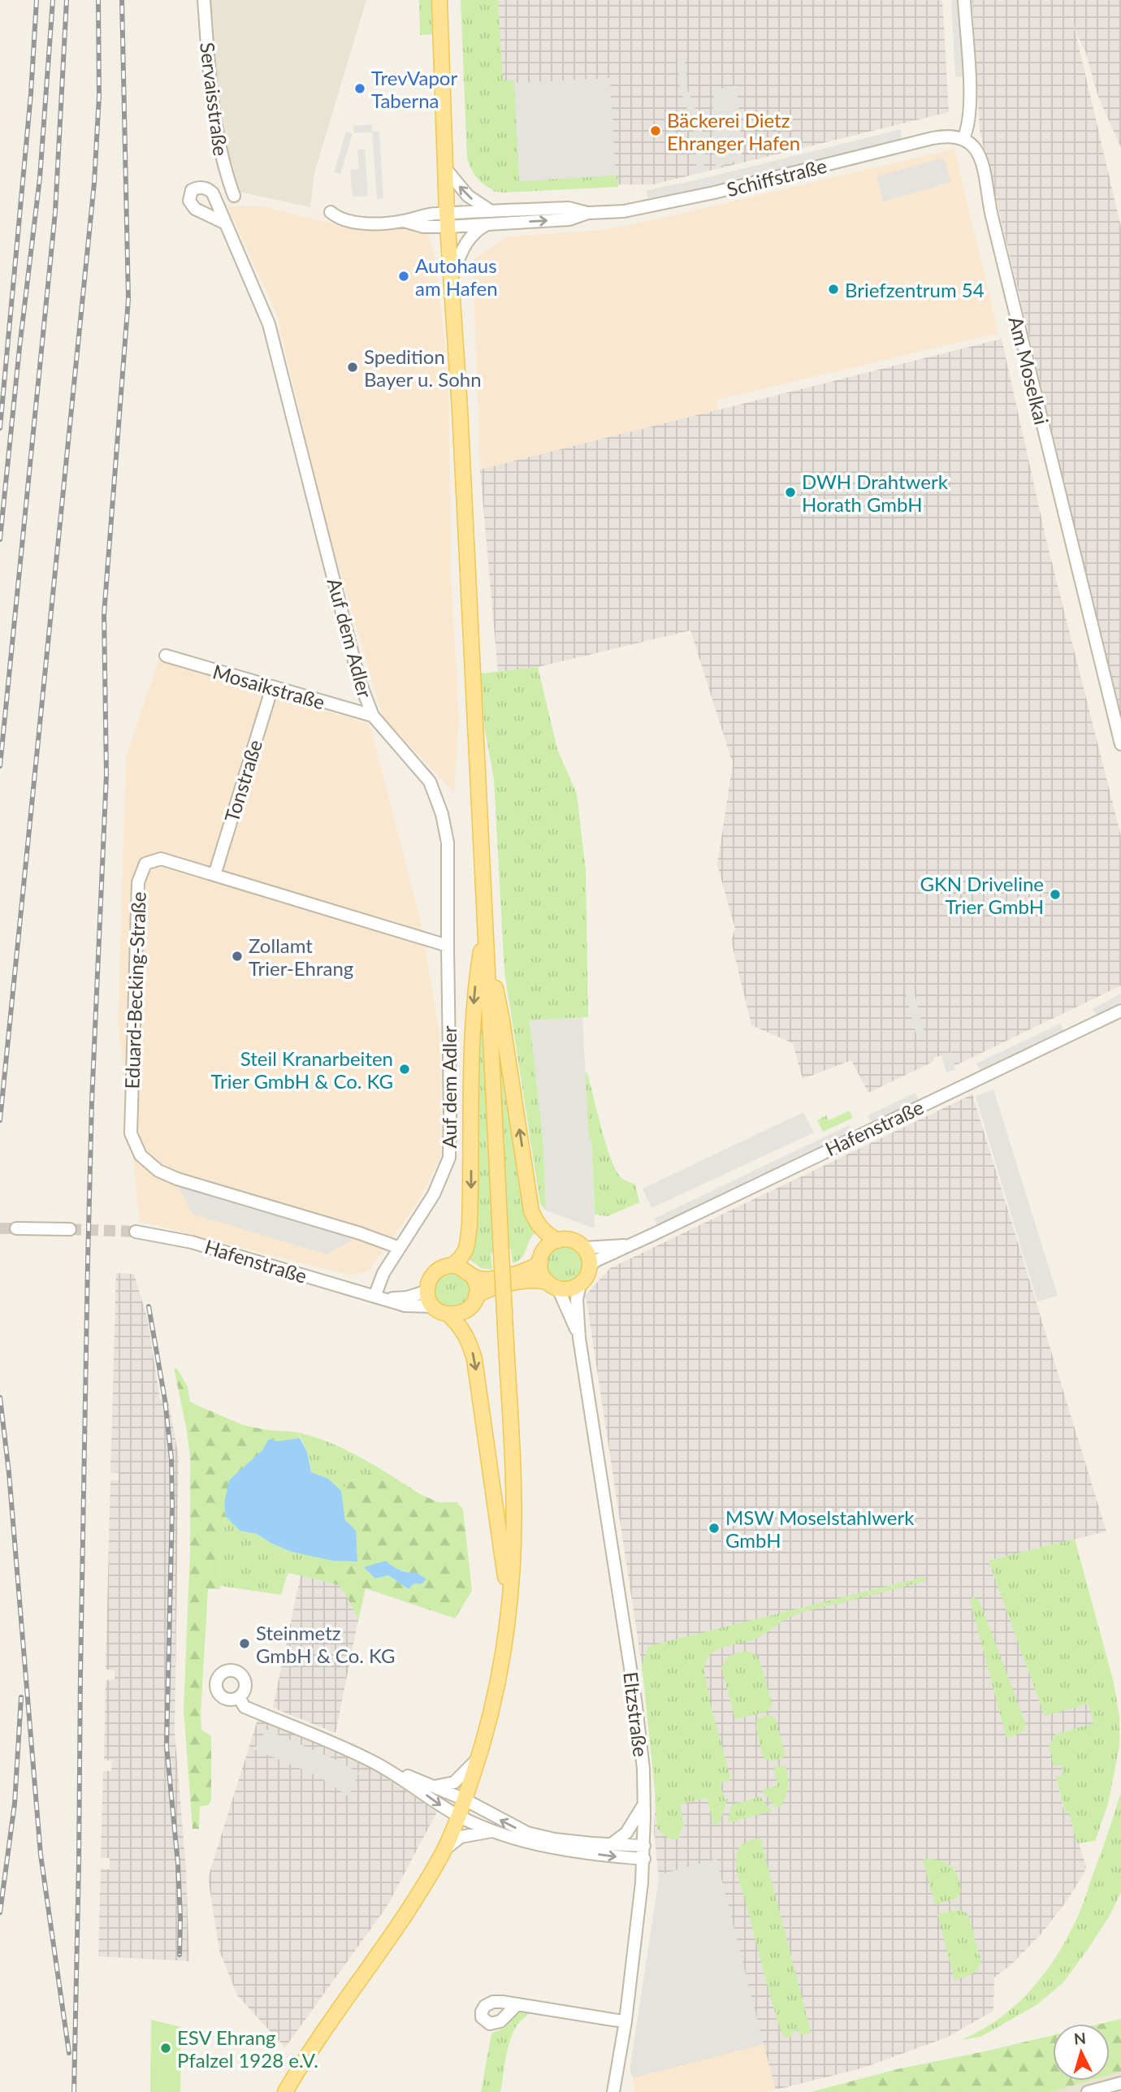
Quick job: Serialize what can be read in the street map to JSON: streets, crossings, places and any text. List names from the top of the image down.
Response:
{
  "streets": {
    "street": [
      "Servaisstraße",
      "Schiffstraße",
      "Am Moselkai",
      "Auf dem Adler",
      "Mosaikstraße",
      "Tonstraße",
      "Eduard-Becking-Straße",
      "Hafenstraße",
      "Eltzstraße"
    ]
  },
  "crossings": [
    ["Schiffstraße", "Am Moselkai"],
    ["Auf dem Adler", "Mosaikstraße"],
    ["Auf dem Adler", "Eduard-Becking-Straße"],
    ["Auf dem Adler", "Hafenstraße"],
    ["Mosaikstraße", "Tonstraße"],
    ["Tonstraße", "Eduard-Becking-Straße"],
    ["Hafenstraße", "Eltzstraße"]
  ],
  "places": [
    "TrevVapor Taberna",
    "Bäckerei Dietz Ehranger Hafen",
    "Autohaus am Hafen",
    "Briefzentrum 54",
    "Spedition Bayer u. Sohn",
    "DWH Drahtwerk Horath GmbH",
    "GKN Driveline Trier GmbH",
    "Zollamt Trier-Ehrang",
    "Steil Kranarbeiten Trier GmbH & Co. KG",
    "MSW Moselstahlwerk GmbH",
    "Steinmetz GmbH & Co. KG",
    "ESV Ehrang Pfalzel 1928 e.V."
  ],
  "north": "top"
}
